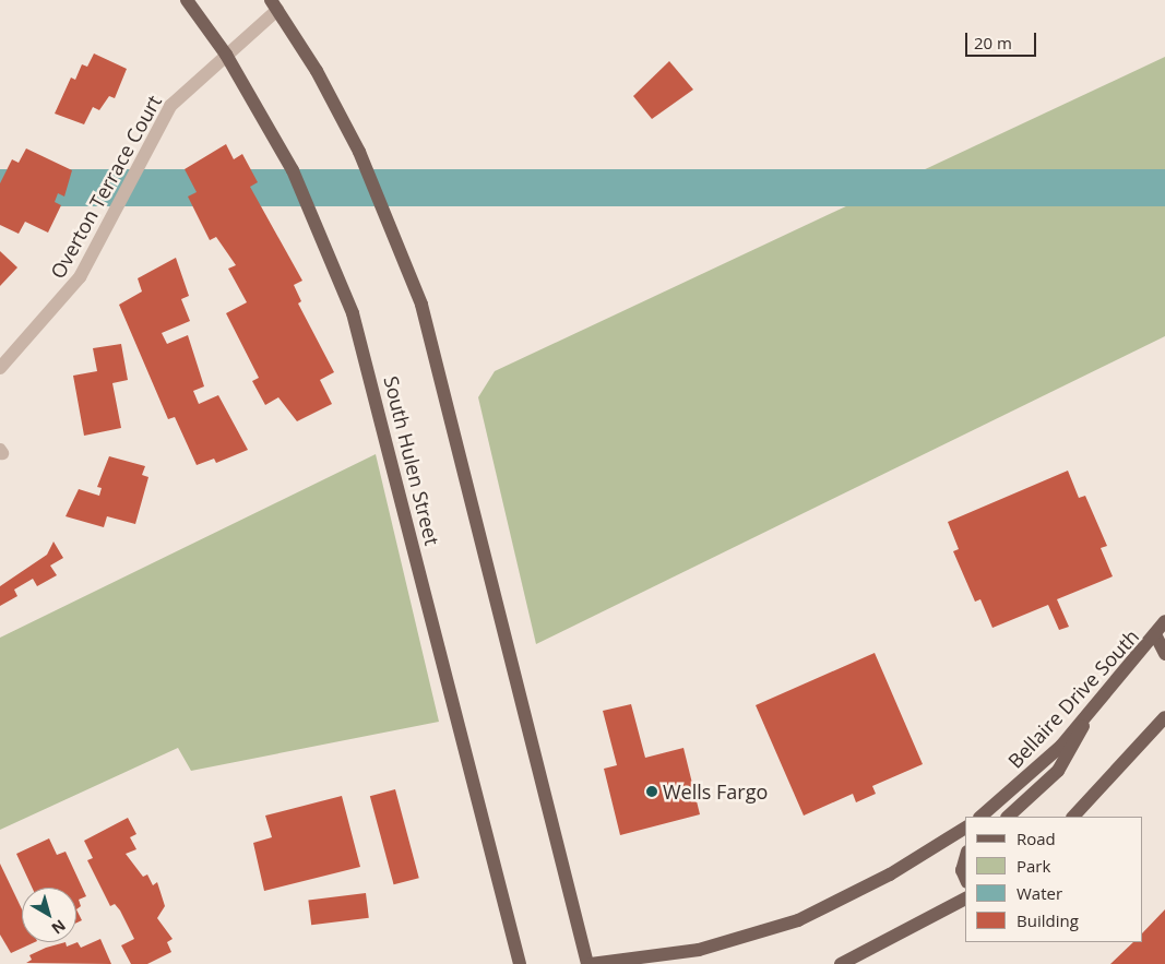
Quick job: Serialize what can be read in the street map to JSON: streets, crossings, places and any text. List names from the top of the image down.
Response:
{
  "streets": {
    "main road": ["South Hulen Street", "Bellaire Drive South"],
    "street": ["Overton Terrace Court"]
  },
  "crossings": [
    ["Overton Terrace Court", "South Hulen Street"]
  ],
  "places": ["Wells Fargo"],
  "legend": [
    "Road",
    "Park",
    "Water",
    "Building"
  ],
  "scale_bar": "20 m",
  "north": "bottom right"
}
